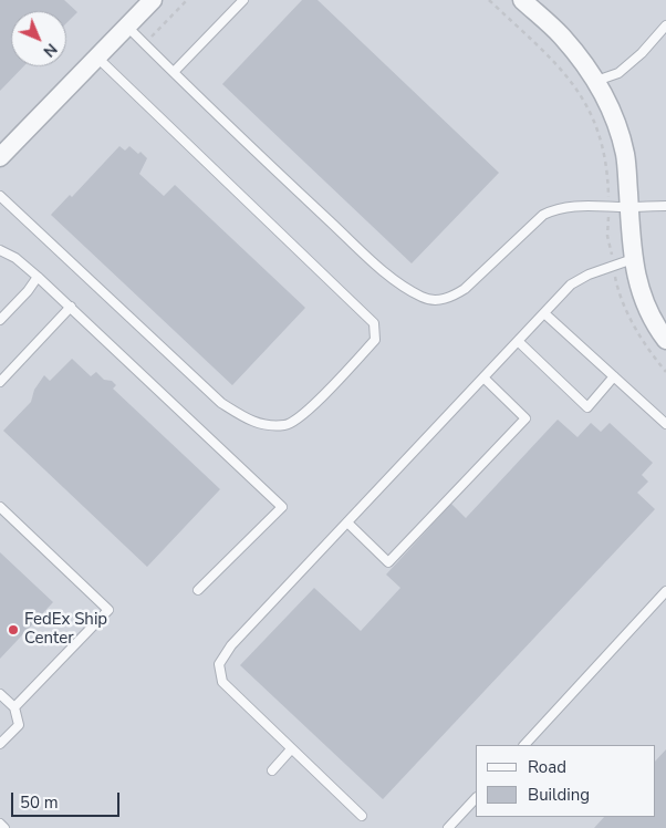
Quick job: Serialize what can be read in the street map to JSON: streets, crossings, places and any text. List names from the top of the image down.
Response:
{
  "places": ["FedEx Ship Center"],
  "legend": ["Road", "Building"],
  "scale_bar": "50 m",
  "north": "bottom right"
}
